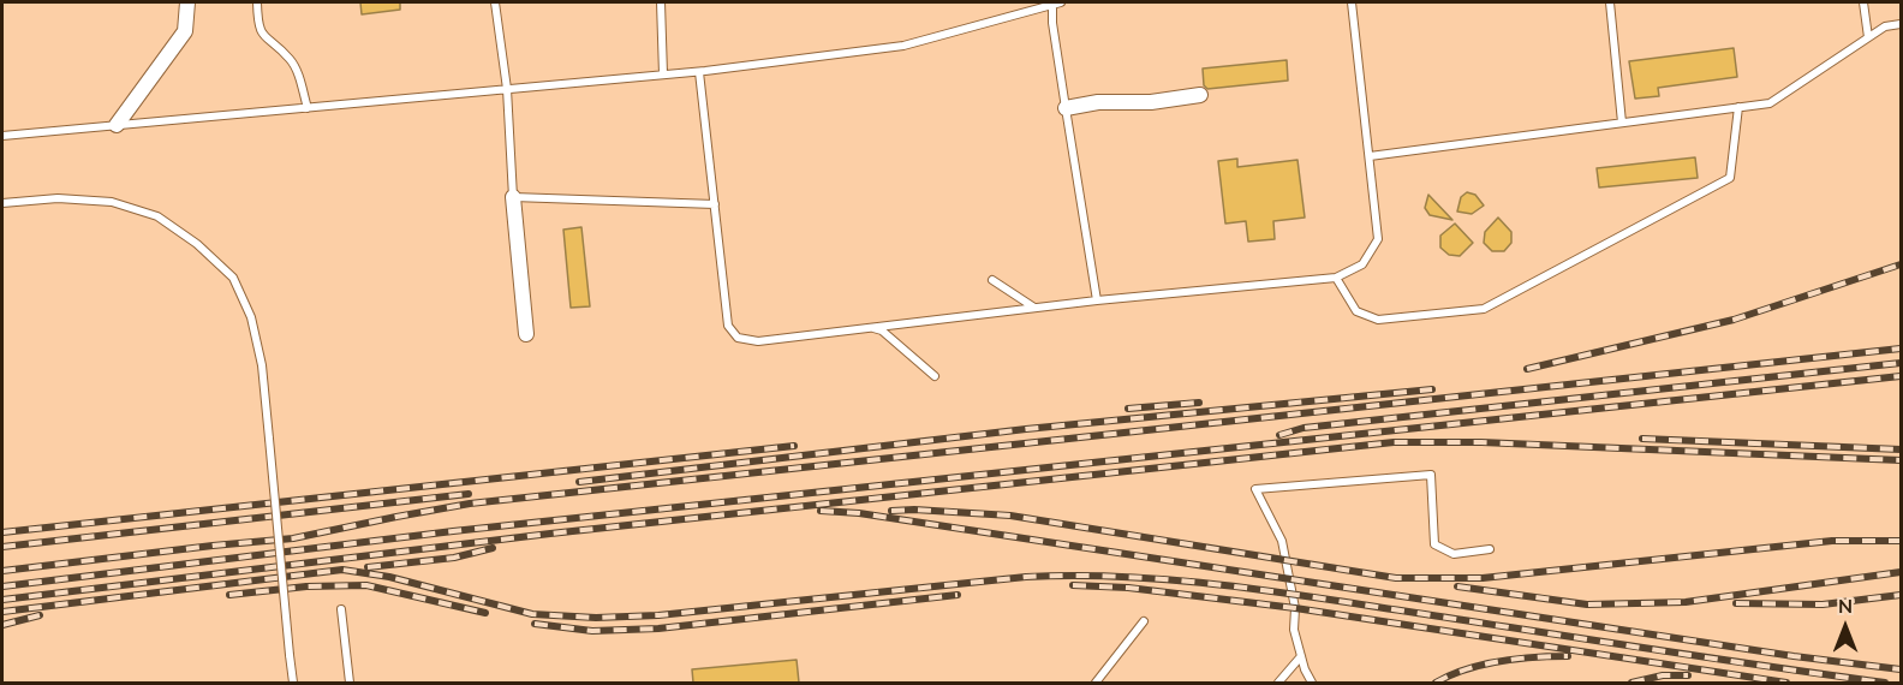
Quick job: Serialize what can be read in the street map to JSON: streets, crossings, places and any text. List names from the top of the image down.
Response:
{
  "north": "top"
}
